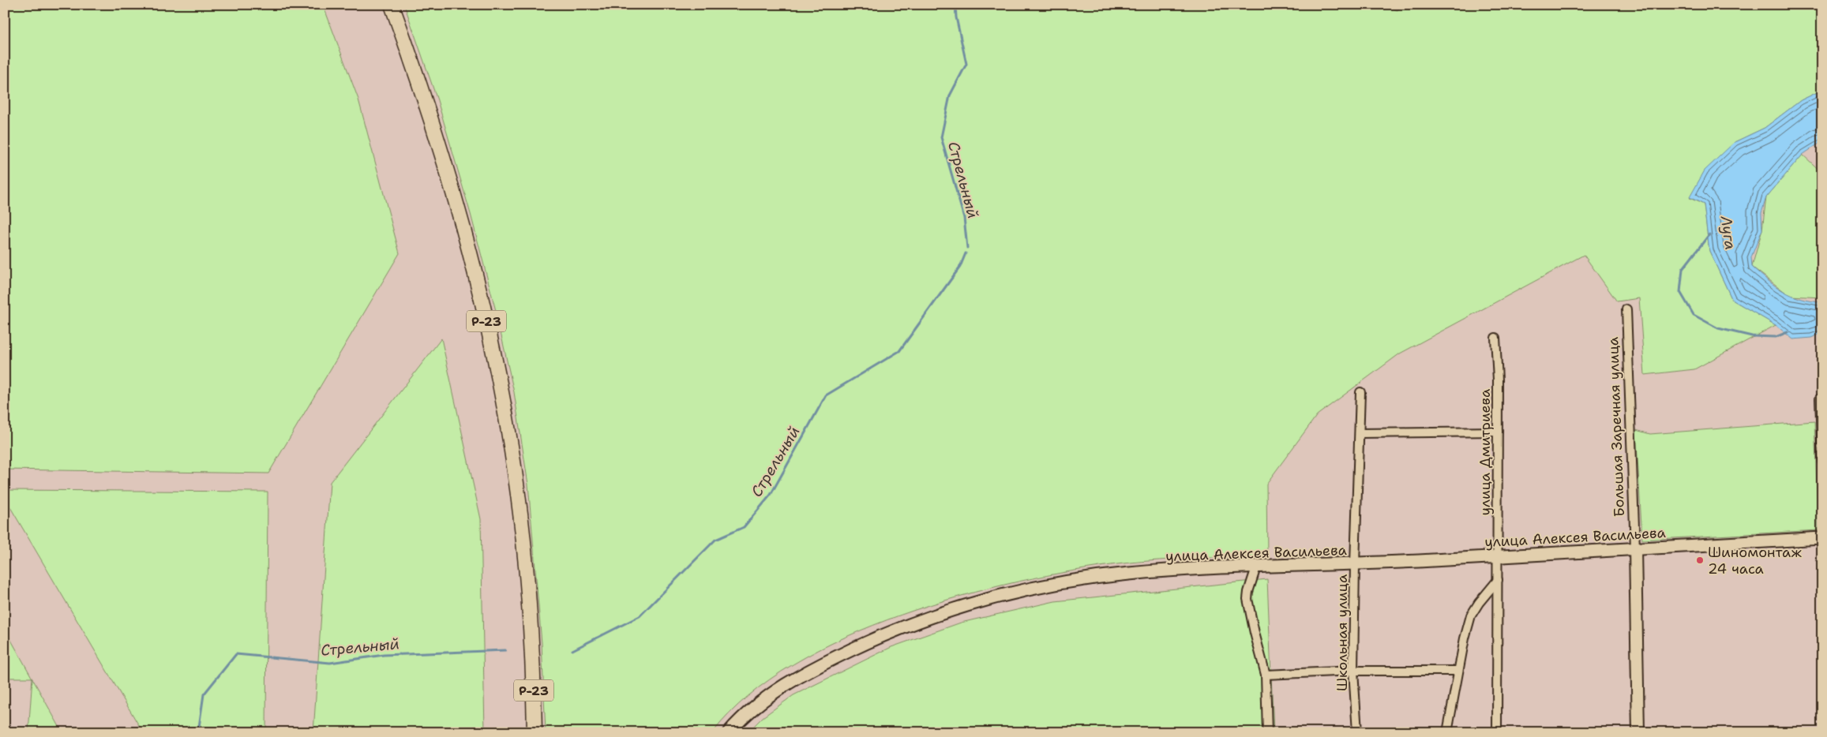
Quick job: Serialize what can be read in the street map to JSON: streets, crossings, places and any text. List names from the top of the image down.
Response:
{
  "streets": {
    "highway": ["Р-23"],
    "main road": ["улица Алексея Васильева"],
    "street": ["Большая Заречная улица", "улица Дмитриева", "Школьная улица"]
  },
  "crossings": [
    ["Большая Заречная улица", "улица Алексея Васильева"],
    ["улица Дмитриева", "улица Алексея Васильева"],
    ["улица Алексея Васильева", "Школьная улица"]
  ],
  "water": ["Стрельный", "Луга"],
  "places": ["Шиномонтаж 24 часа"]
}
